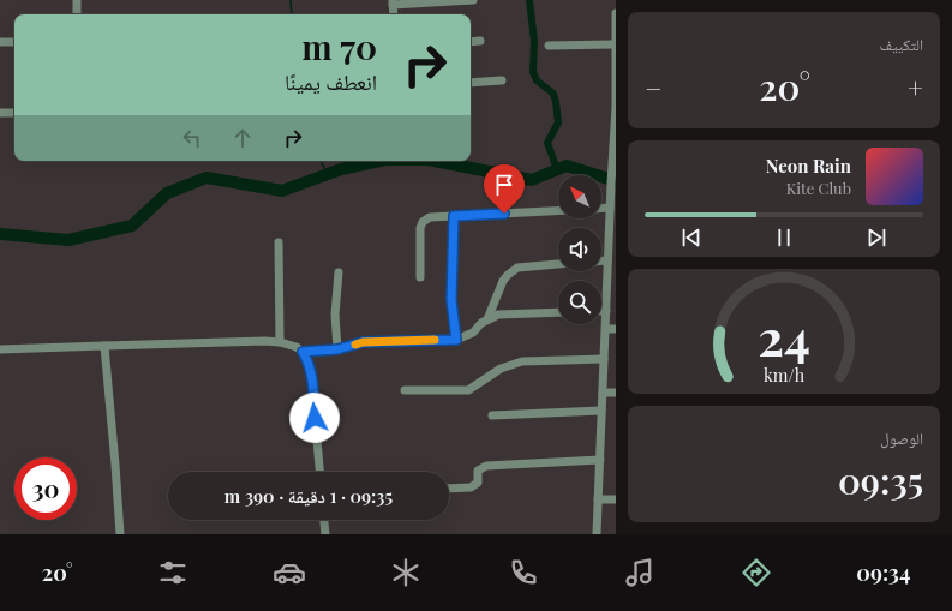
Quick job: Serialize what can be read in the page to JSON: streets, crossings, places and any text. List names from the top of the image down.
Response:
{
  "north": "top left",
  "page": {
    "tile": [
      "التكييف",
      ["الوصول", "09:35"]
    ],
    "turn": ["70 m", "انعطف يمينًا"],
    "heat": ["−", "20°", "+"],
    "song": ["Neon Rain", "Kite Club"],
    "limit": "30",
    "trip": "09:35 · 1 دقيقة · 390 m",
    "tabs": ["09:34", "20°"],
    "gauge": ["24", "km/h"]
  }
}
